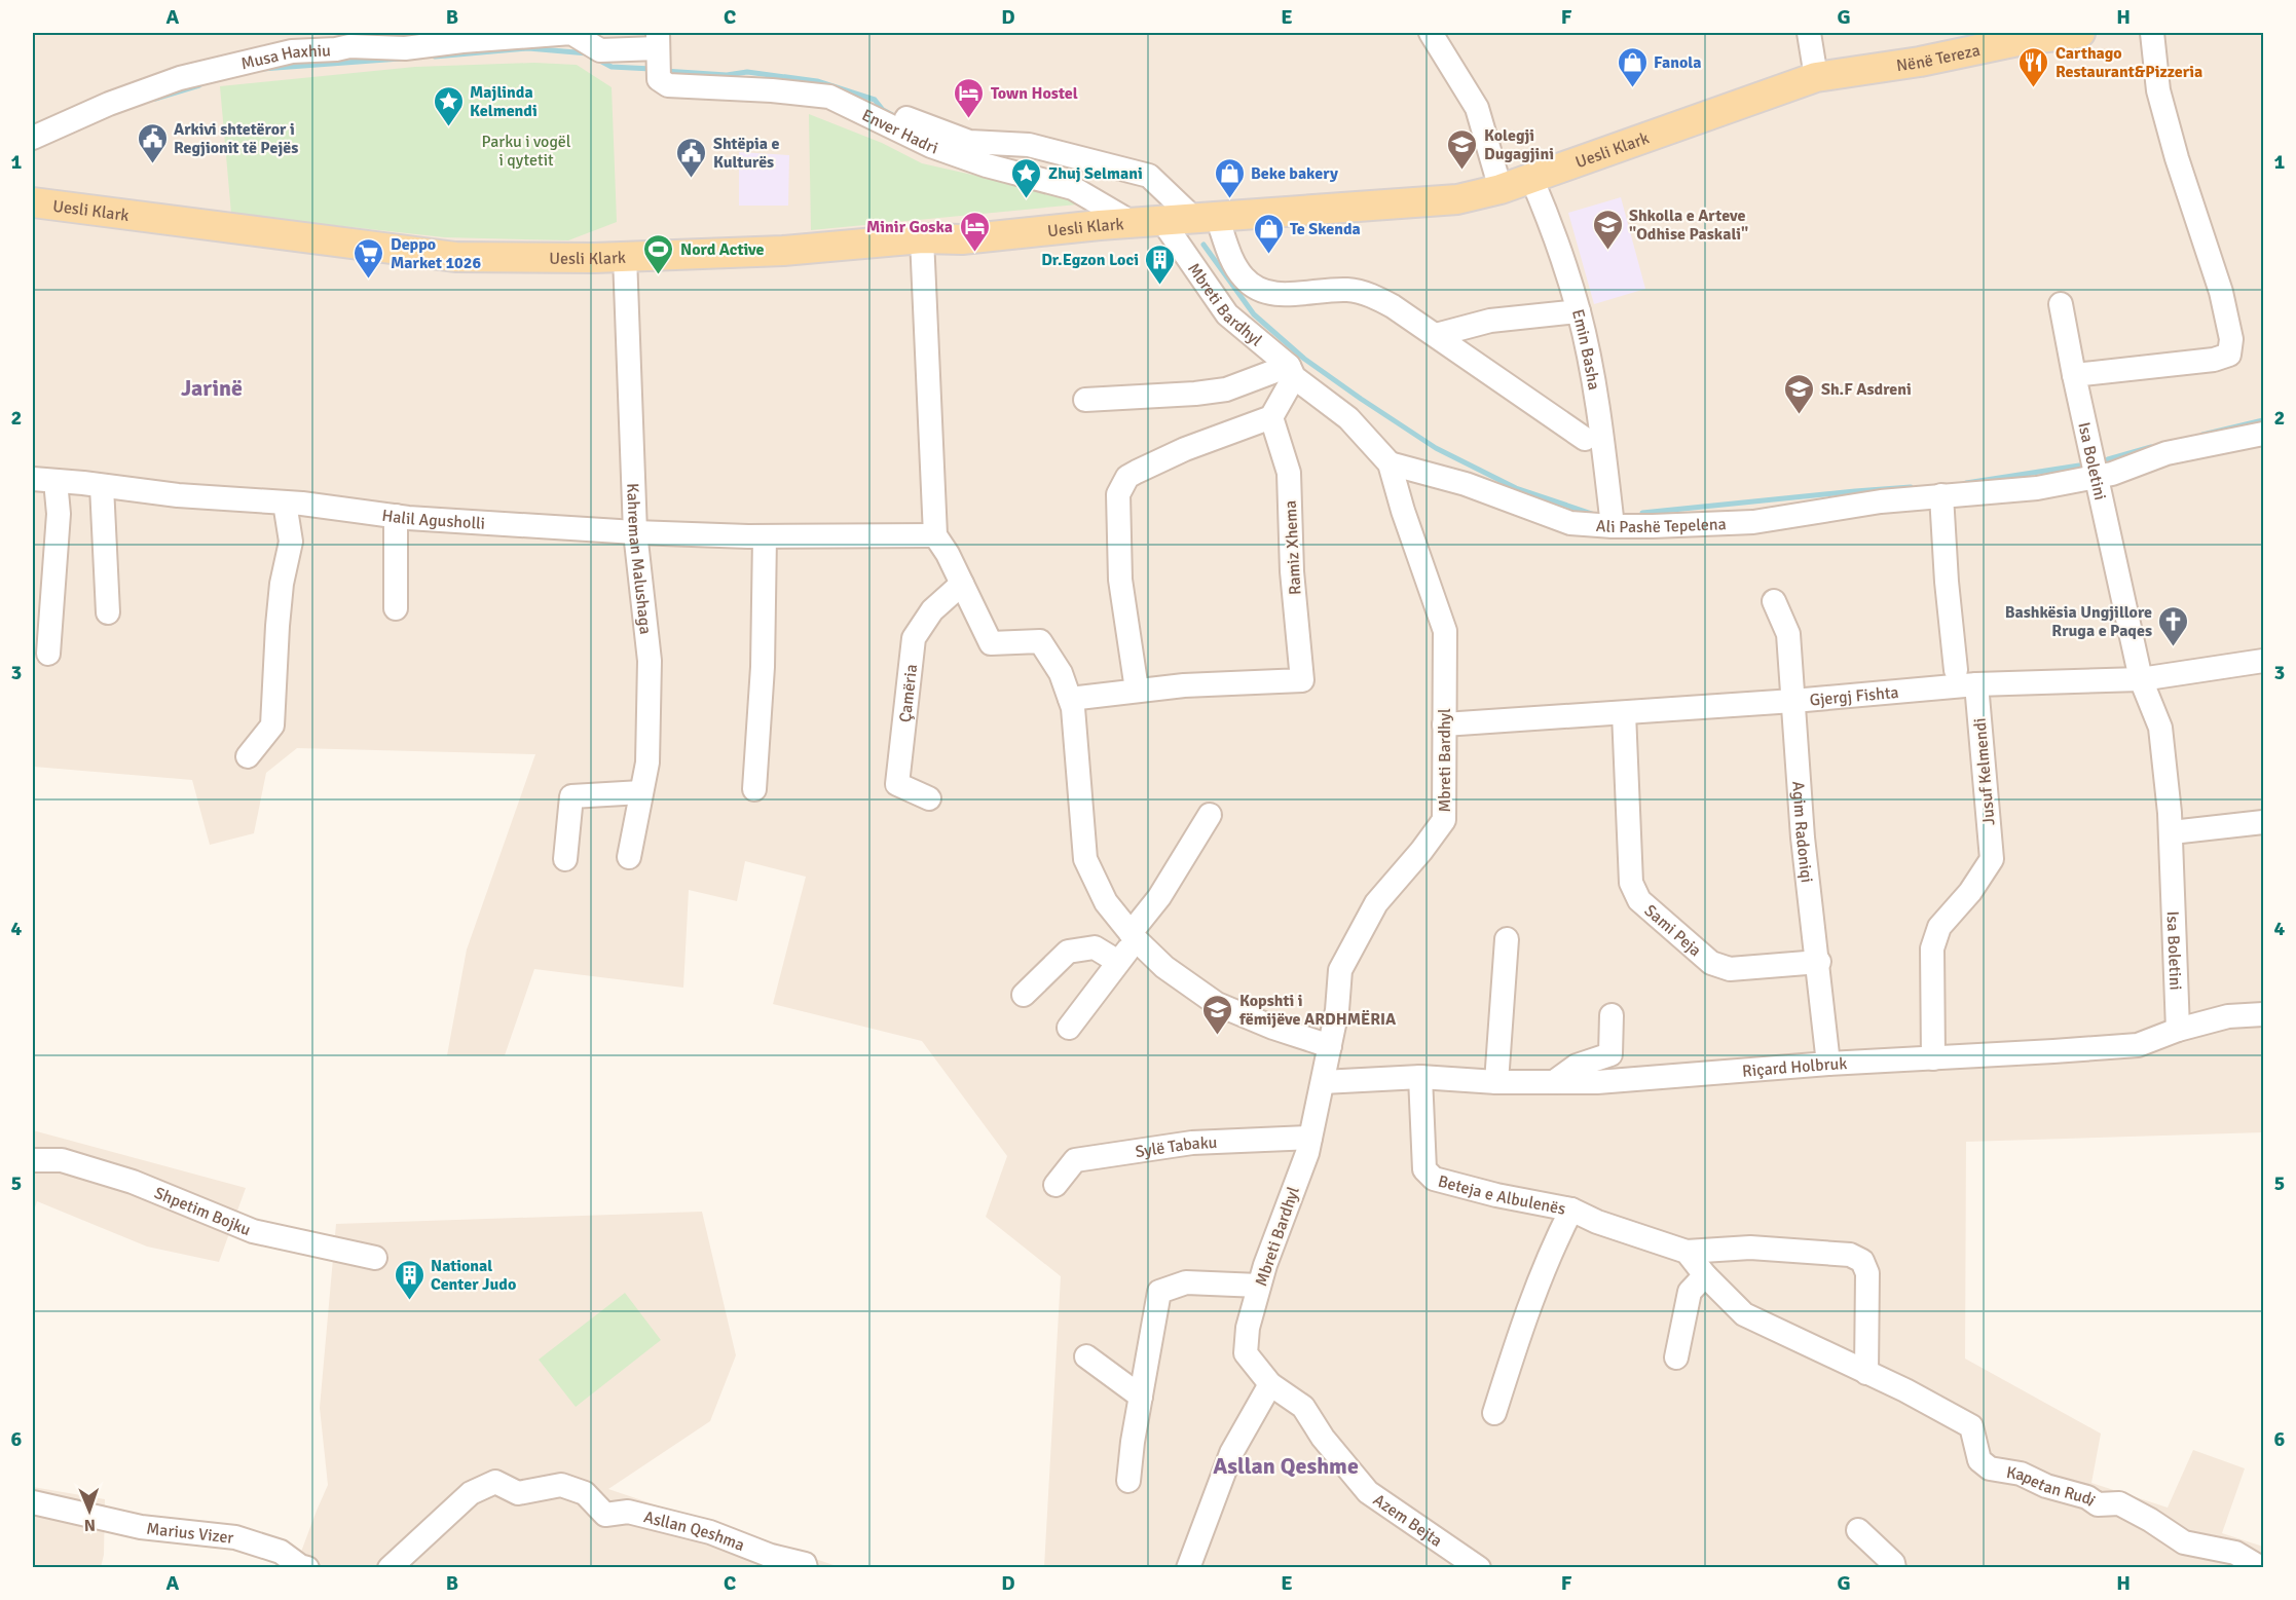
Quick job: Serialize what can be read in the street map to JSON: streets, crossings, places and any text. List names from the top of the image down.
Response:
{
  "streets": {
    "main road": ["Nënë Tereza", "Uesli Klark"],
    "street": [
      "Musa Haxhiu",
      "Enver Hadri",
      "Mbreti Bardhyl",
      "Emin Basha",
      "Isa Boletini",
      "Halil Agusholli",
      "Ali Pashë Tepelena",
      "Ramiz Xhema",
      "Kahreman Malushaga",
      "Çamëria",
      "Gjergj Fishta",
      "Jusuf Kelmendi",
      "Agim Radoniqi",
      "Sami Peja",
      "Riçard Holbruk",
      "Sylë Tabaku",
      "Beteja e Albulenës",
      "Shpetim Bojku",
      "Kapetan Rudi",
      "Azem Bejta",
      "Asllan Qeshma",
      "Marius Vizer"
    ]
  },
  "crossings": [
    ["Musa Haxhiu", "Enver Hadri"],
    ["Nënë Tereza", "Uesli Klark"],
    ["Enver Hadri", "Uesli Klark"],
    ["Uesli Klark", "Mbreti Bardhyl"],
    ["Uesli Klark", "Emin Basha"],
    ["Uesli Klark", "Kahreman Malushaga"],
    ["Mbreti Bardhyl", "Ali Pashë Tepelena"],
    ["Mbreti Bardhyl", "Gjergj Fishta"],
    ["Mbreti Bardhyl", "Riçard Holbruk"],
    ["Mbreti Bardhyl", "Sylë Tabaku"],
    ["Mbreti Bardhyl", "Azem Bejta"],
    ["Emin Basha", "Ali Pashë Tepelena"],
    ["Isa Boletini", "Ali Pashë Tepelena"],
    ["Isa Boletini", "Gjergj Fishta"],
    ["Isa Boletini", "Riçard Holbruk"],
    ["Halil Agusholli", "Kahreman Malushaga"],
    ["Gjergj Fishta", "Jusuf Kelmendi"],
    ["Gjergj Fishta", "Agim Radoniqi"],
    ["Gjergj Fishta", "Sami Peja"],
    ["Jusuf Kelmendi", "Riçard Holbruk"],
    ["Agim Radoniqi", "Sami Peja"],
    ["Agim Radoniqi", "Riçard Holbruk"],
    ["Riçard Holbruk", "Beteja e Albulenës"]
  ],
  "districts": ["Jarinë", "Asllan Qeshme"],
  "parks": ["Parku i vogël i qytetit"],
  "places": {
    "shop": ["Fanola", "Beke bakery", "Te Skenda"],
    "restaurant": ["Carthago Restaurant&Pizzeria"],
    "hotel": ["Town Hostel", "Minir Goska"],
    "place": ["Majlinda Kelmendi", "Zhuj Selmani"],
    "public building": ["Arkivi shtetëror i Regjionit të Pejës", "Shtëpia e Kulturës"],
    "school or university": [
      "Kolegji Dugagjini",
      "Shkolla e Arteve \"Odhise Paskali\"",
      "Sh.F Asdreni",
      "Kopshti i fëmijëve ARDHMËRIA"
    ],
    "sports": ["Nord Active"],
    "supermarket": ["Deppo Market 1026"],
    "building": ["Dr.Egzon Loci", "National Center Judo"],
    "church": ["Bashkësia Ungjillore Rruga e Paqes"]
  },
  "north": "bottom",
  "grid": {
    "columns": [
      "A",
      "B",
      "C",
      "D",
      "E",
      "F",
      "G",
      "H"
    ],
    "rows": [
      "1",
      "2",
      "3",
      "4",
      "5",
      "6"
    ]
  }
}
